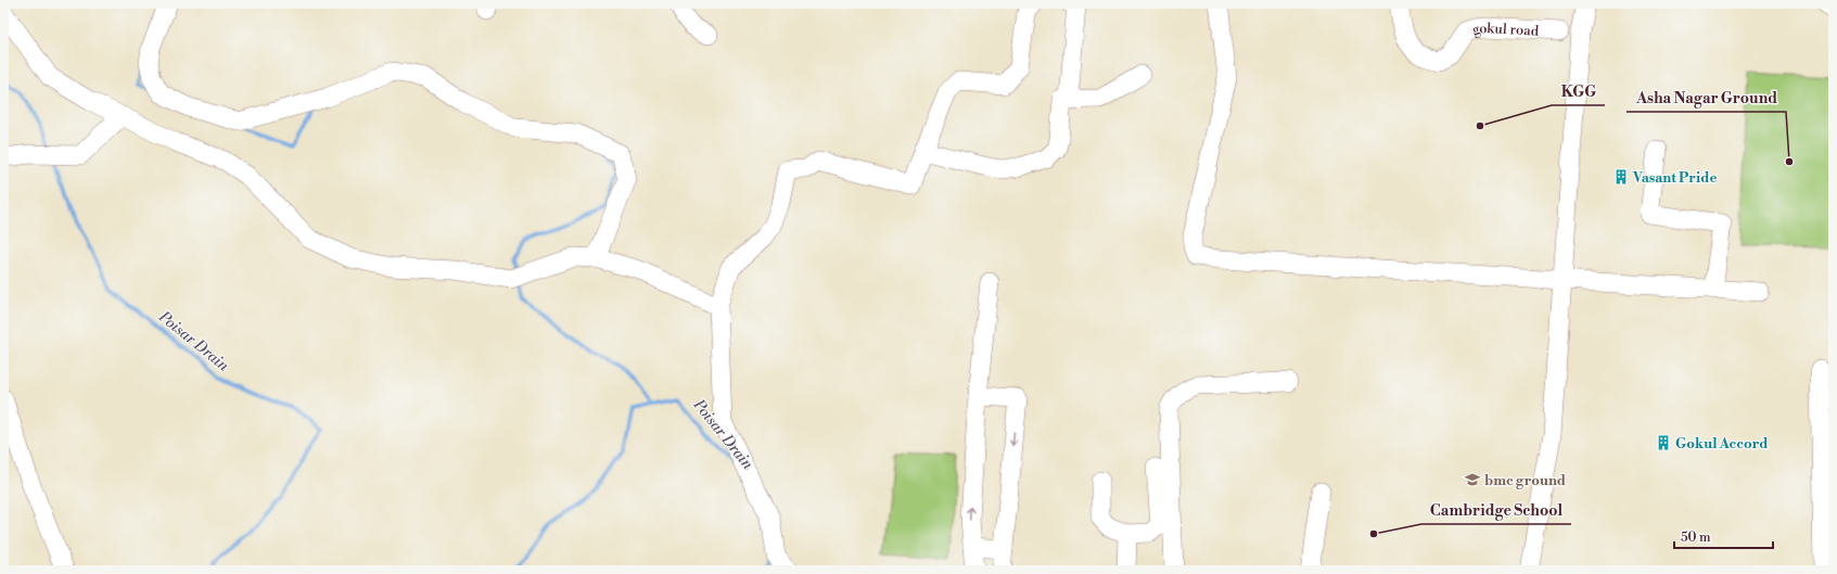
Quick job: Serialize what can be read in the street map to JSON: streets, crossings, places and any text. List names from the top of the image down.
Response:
{
  "streets": {
    "street": ["gokul road"]
  },
  "water": ["Poisar Drain"],
  "places": {
    "other": ["KGG", "Asha Nagar Ground", "Cambridge School"],
    "building": ["Vasant Pride", "Gokul Accord"],
    "school or university": ["bmc ground"]
  },
  "scale_bar": "50 m"
}
